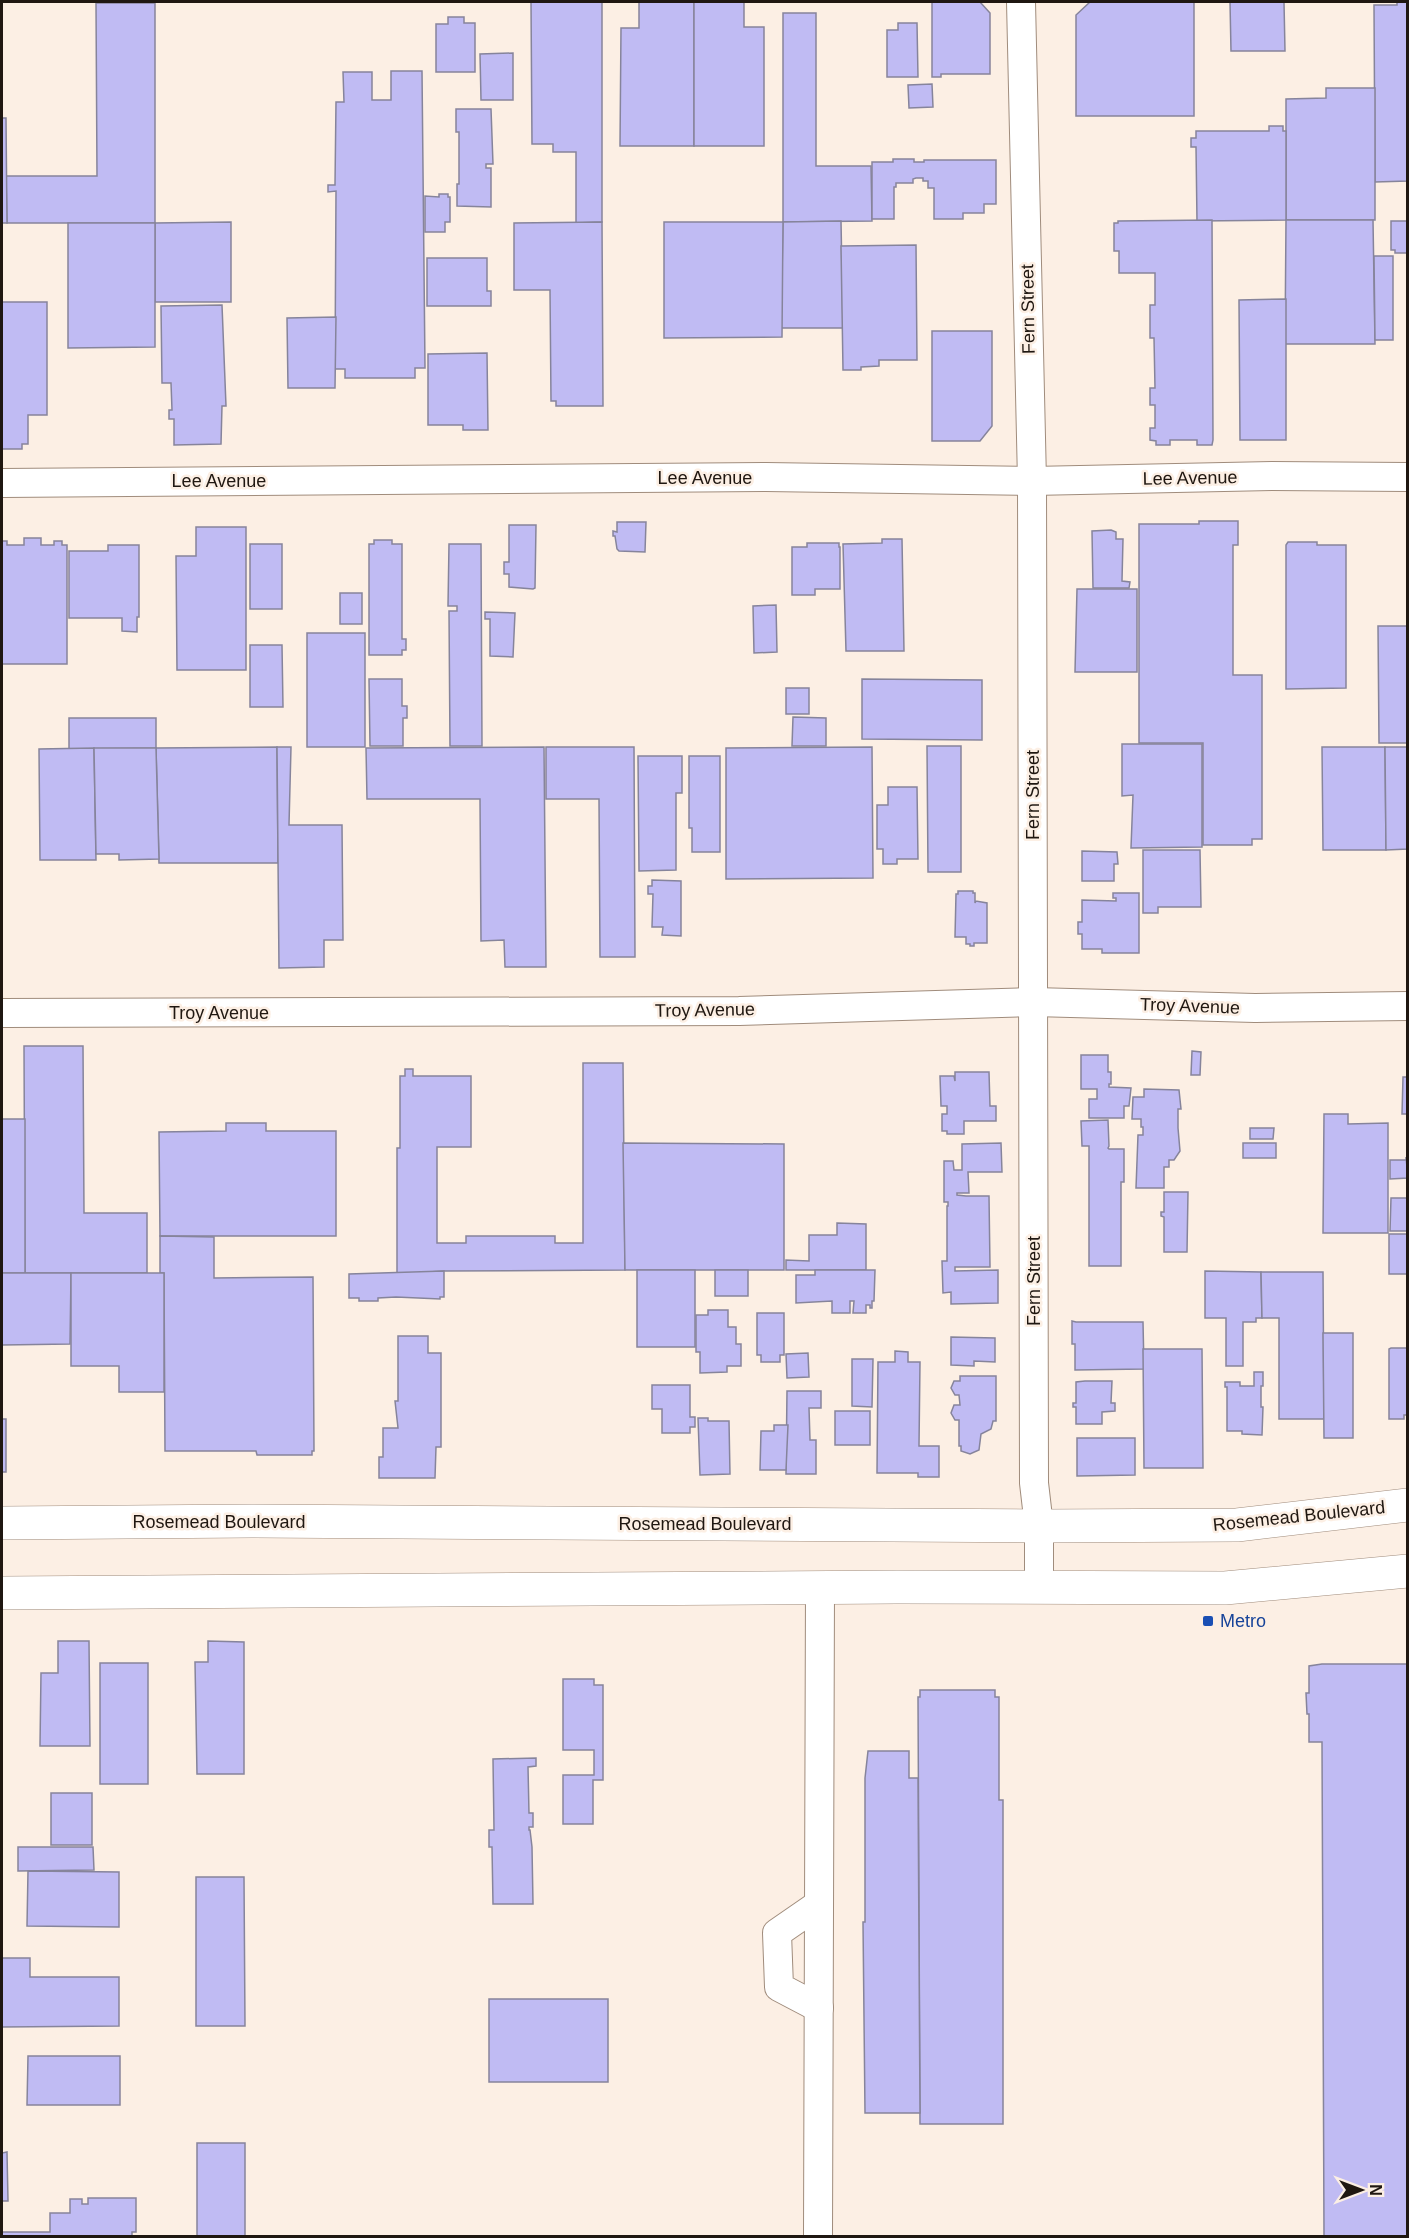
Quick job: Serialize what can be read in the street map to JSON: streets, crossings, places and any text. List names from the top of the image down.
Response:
{
  "streets": {
    "main road": ["Rosemead Boulevard"],
    "street": ["Fern Street", "Lee Avenue", "Troy Avenue"]
  },
  "crossings": [
    ["Fern Street", "Lee Avenue"],
    ["Fern Street", "Troy Avenue"],
    ["Fern Street", "Rosemead Boulevard"]
  ],
  "places": {
    "transit": ["Metro"]
  },
  "north": "right"
}
